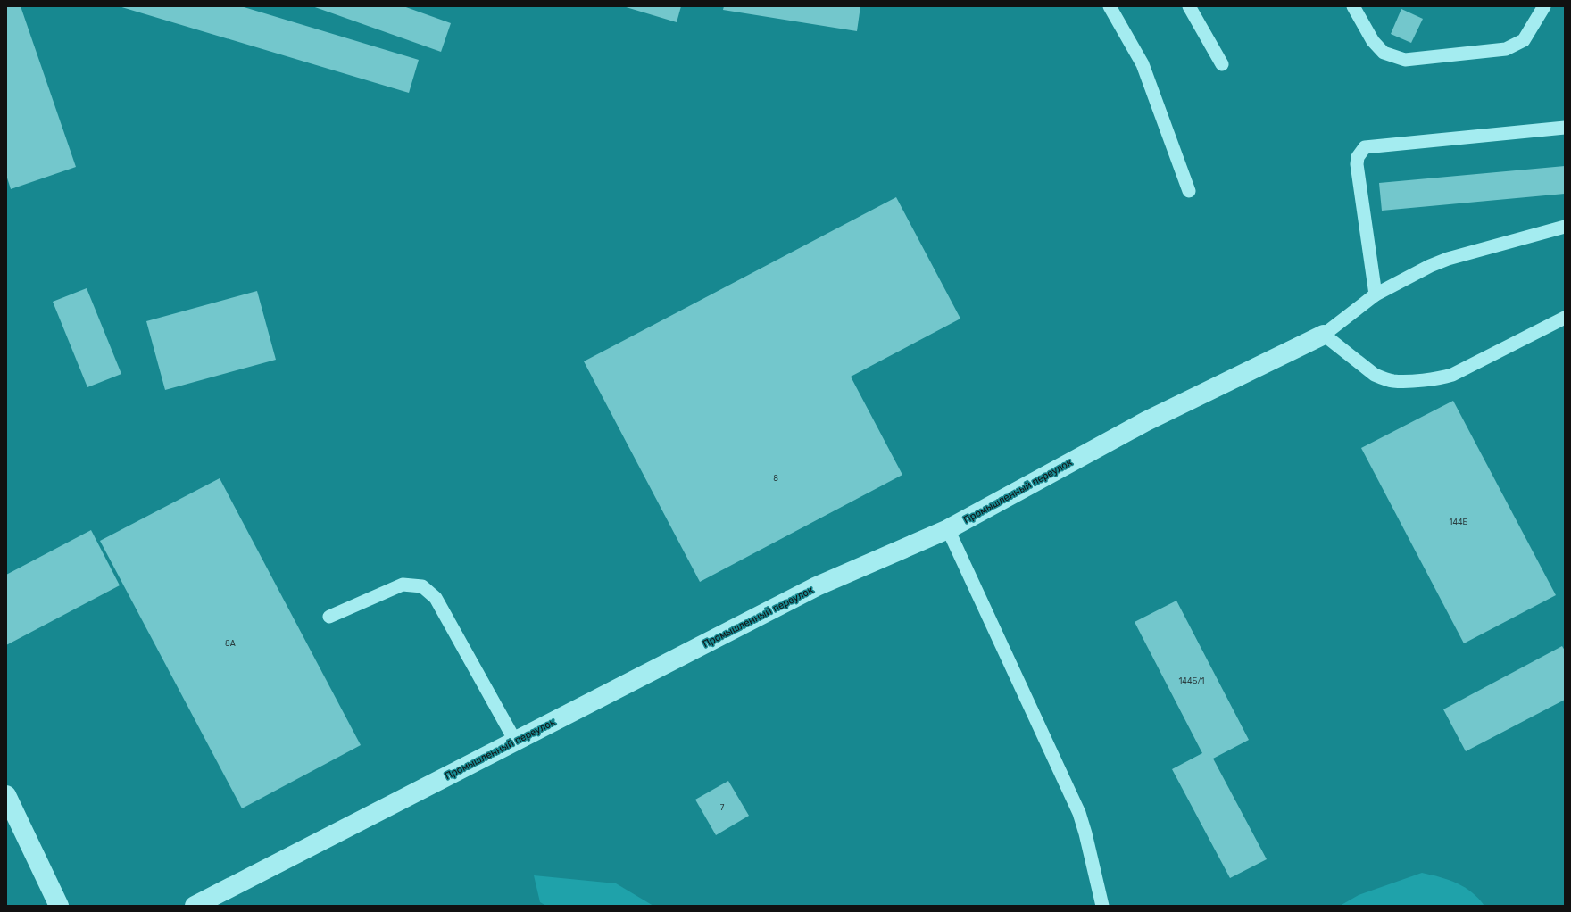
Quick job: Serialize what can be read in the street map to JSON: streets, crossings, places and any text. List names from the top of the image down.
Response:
{
  "streets": {
    "street": ["Промышленный переулок"]
  },
  "house_numbers": [
    "8",
    "144Б",
    "8А",
    "144Б/1",
    "7"
  ]
}
